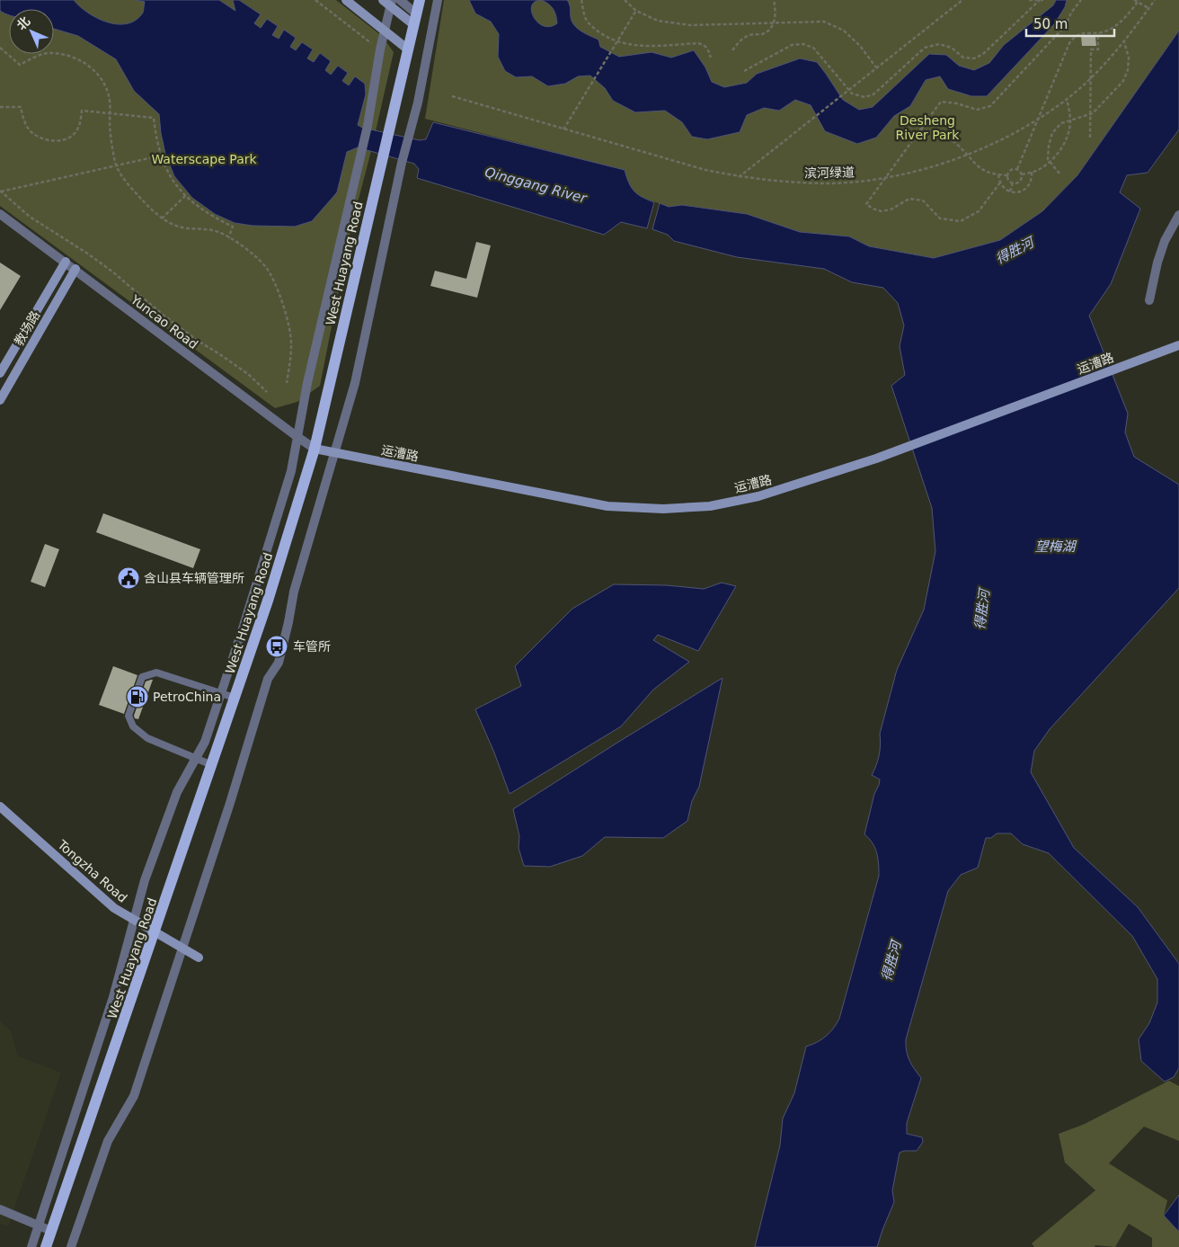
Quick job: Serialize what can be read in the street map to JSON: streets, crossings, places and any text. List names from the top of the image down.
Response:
{
  "streets": {
    "main road": [
      "West Huayang Road",
      "教场路",
      "运漕路",
      "Tongzha Road"
    ],
    "street": ["Yuncao Road"],
    "path": ["滨河绿道"]
  },
  "crossings": [
    ["West Huayang Road", "Yuncao Road"],
    ["West Huayang Road", "运漕路"],
    ["West Huayang Road", "Tongzha Road"],
    ["Yuncao Road", "教场路"],
    ["Yuncao Road", "运漕路"]
  ],
  "water": ["Qinggang River", "得胜河", "望梅湖"],
  "parks": ["Desheng River Park", "Waterscape Park"],
  "places": {
    "public building": ["含山县车辆管理所"],
    "bus stop": ["车管所"],
    "fuel station": ["PetroChina"]
  },
  "scale_bar": "50 m",
  "north": "top left"
}
